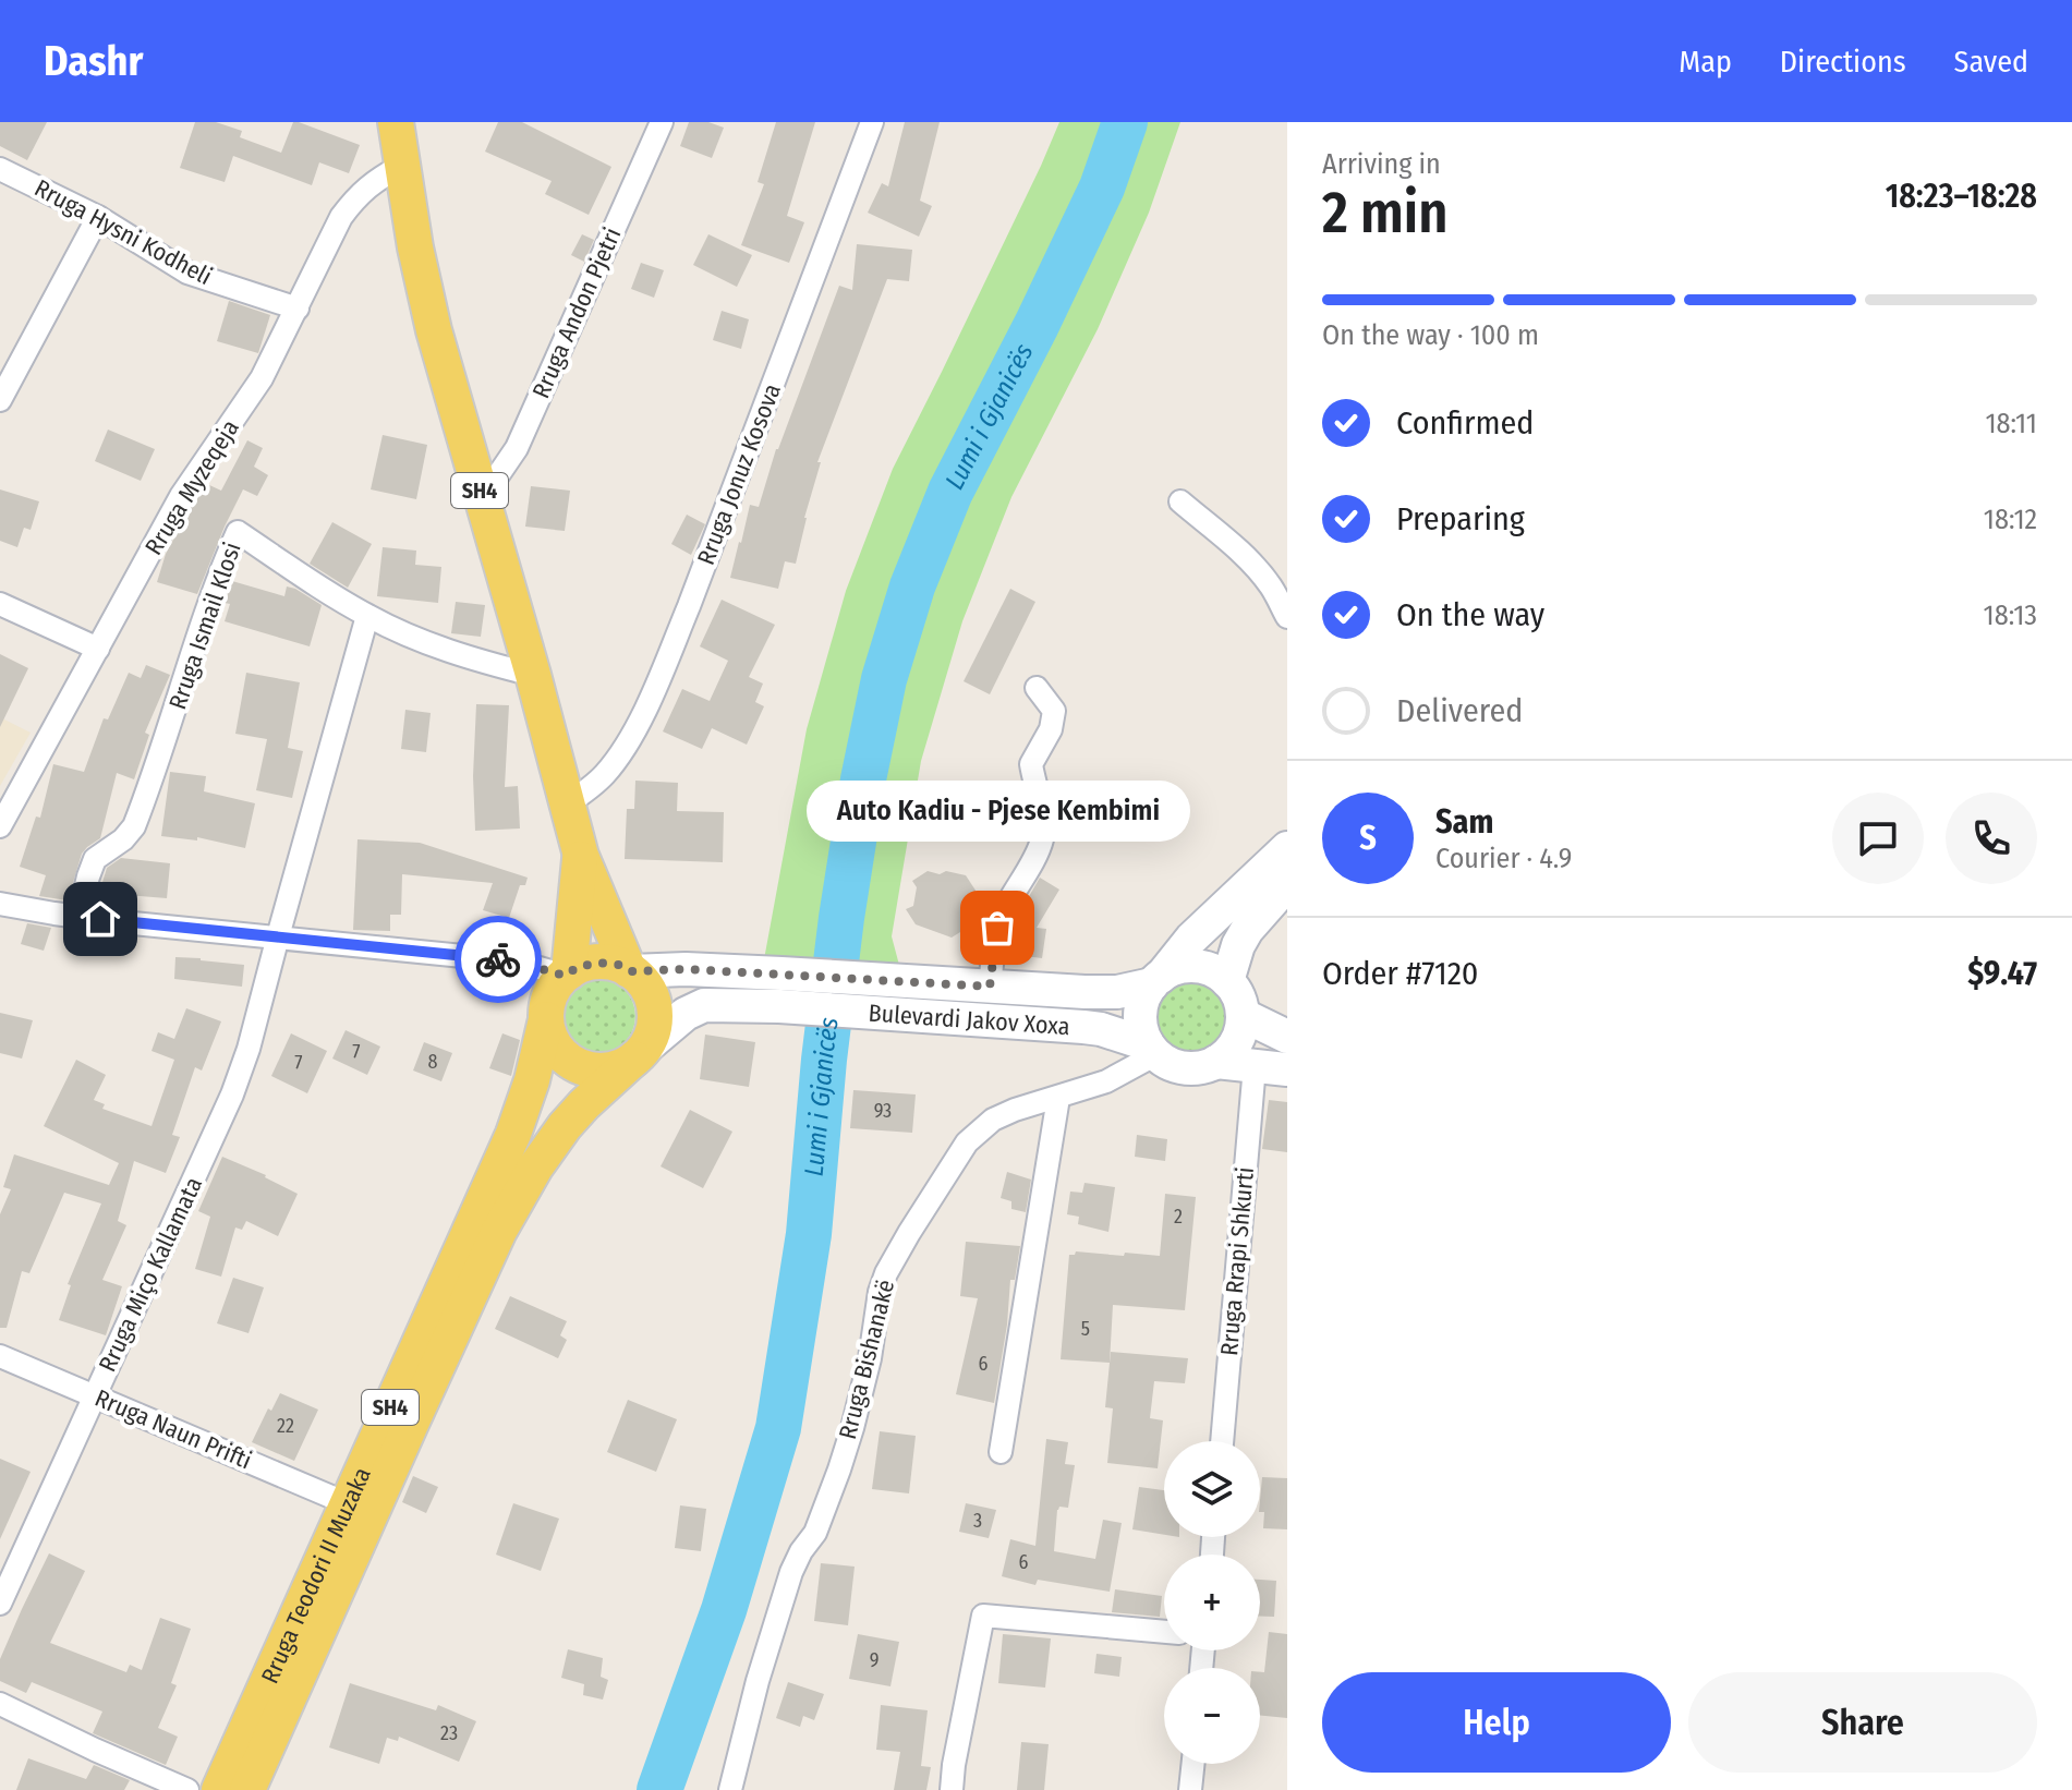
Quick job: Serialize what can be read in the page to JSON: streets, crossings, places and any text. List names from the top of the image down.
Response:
{
  "streets": {
    "main road": ["SH4", "Bulevardi Jakov Xoxa", "Rruga Teodori II Muzaka"],
    "street": [
      "Rruga Hysni Kodheli",
      "Rruga Andon Pjetri",
      "Rruga Jonuz Kosova",
      "Rruga Myzeqeja",
      "Rruga Ismail Klosi",
      "Rruga Rrapi Shkurti",
      "Rruga Miço Kallamata",
      "Rruga Bishanakë",
      "Rruga Naun Prifti"
    ]
  },
  "crossings": [
    ["Rruga Hysni Kodheli", "Rruga Myzeqeja"],
    ["Rruga Andon Pjetri", "SH4"],
    ["Rruga Jonuz Kosova", "SH4"],
    ["Rruga Myzeqeja", "SH4"],
    ["SH4", "Rruga Ismail Klosi"],
    ["SH4", "Bulevardi Jakov Xoxa"],
    ["SH4", "Rruga Teodori II Muzaka"],
    ["Rruga Ismail Klosi", "Rruga Miço Kallamata"],
    ["Bulevardi Jakov Xoxa", "Rruga Bishanakë"],
    ["Bulevardi Jakov Xoxa", "Rruga Teodori II Muzaka"],
    ["Rruga Miço Kallamata", "Rruga Naun Prifti"],
    ["Rruga Naun Prifti", "Rruga Teodori II Muzaka"]
  ],
  "water": ["Lumi i Gjanicës"],
  "places": ["Auto Kadiu - Pjese Kembimi"],
  "house_numbers": [
    "7",
    "8",
    "7",
    "93",
    "2",
    "5",
    "6",
    "22",
    "3",
    "6",
    "9",
    "23"
  ],
  "page": {
    "header": "Dashr",
    "nav": ["Map", "Directions", "Saved"],
    "heading": ["2 min", "Arriving in", "18:23–18:28"],
    "panel": [
      "Sam",
      "Courier · 4.9",
      "Order #7120",
      "$9.47"
    ],
    "bar": "On the way · 100 m",
    "list": [
      ["Confirmed", "18:11"],
      ["Preparing", "18:12"],
      ["On the way", "18:13"],
      "Delivered"
    ],
    "bubble": "Auto Kadiu - Pjese Kembimi",
    "round": "S",
    "map_buttons": ["+", "−"],
    "buttons": ["Help", "Share"]
  }
}
